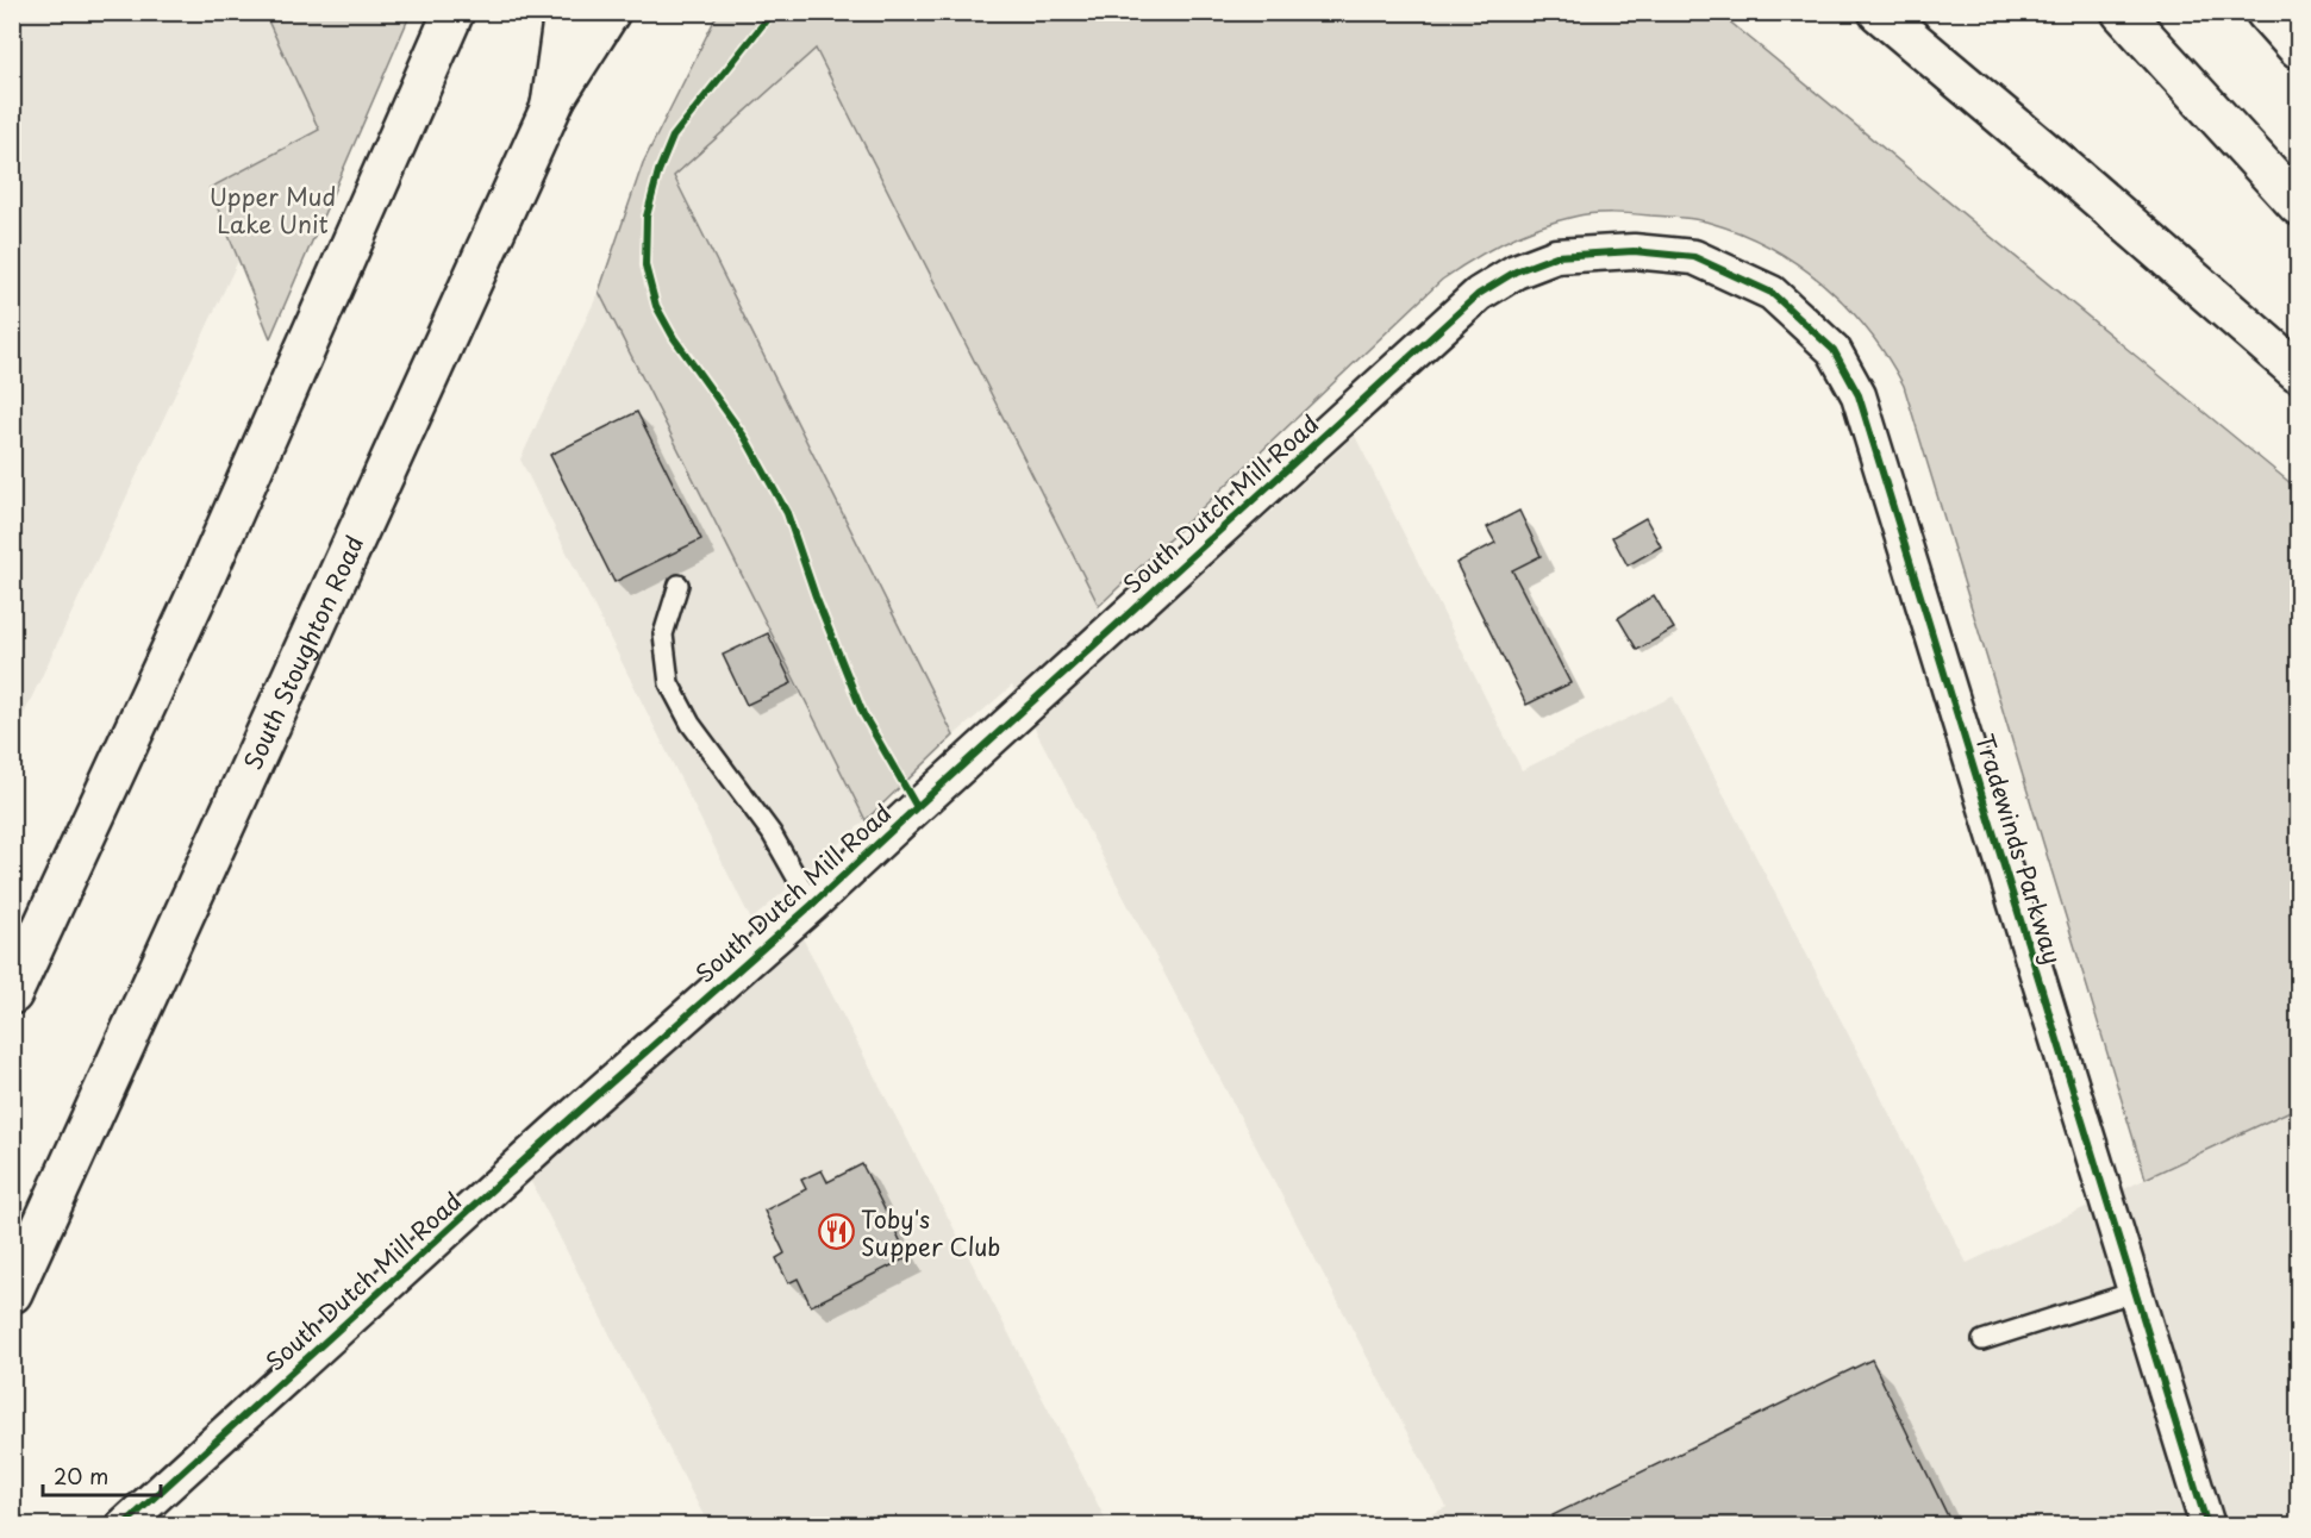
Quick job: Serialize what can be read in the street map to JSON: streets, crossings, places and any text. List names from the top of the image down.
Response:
{
  "streets": {
    "main road": ["South Stoughton Road"],
    "street": ["South Dutch Mill Road", "Tradewinds Parkway"]
  },
  "crossings": [
    ["South Dutch Mill Road", "Tradewinds Parkway"]
  ],
  "parks": ["Upper Mud Lake Unit"],
  "places": {
    "restaurant": ["Toby's Supper Club"]
  },
  "scale_bar": "20 m"
}
